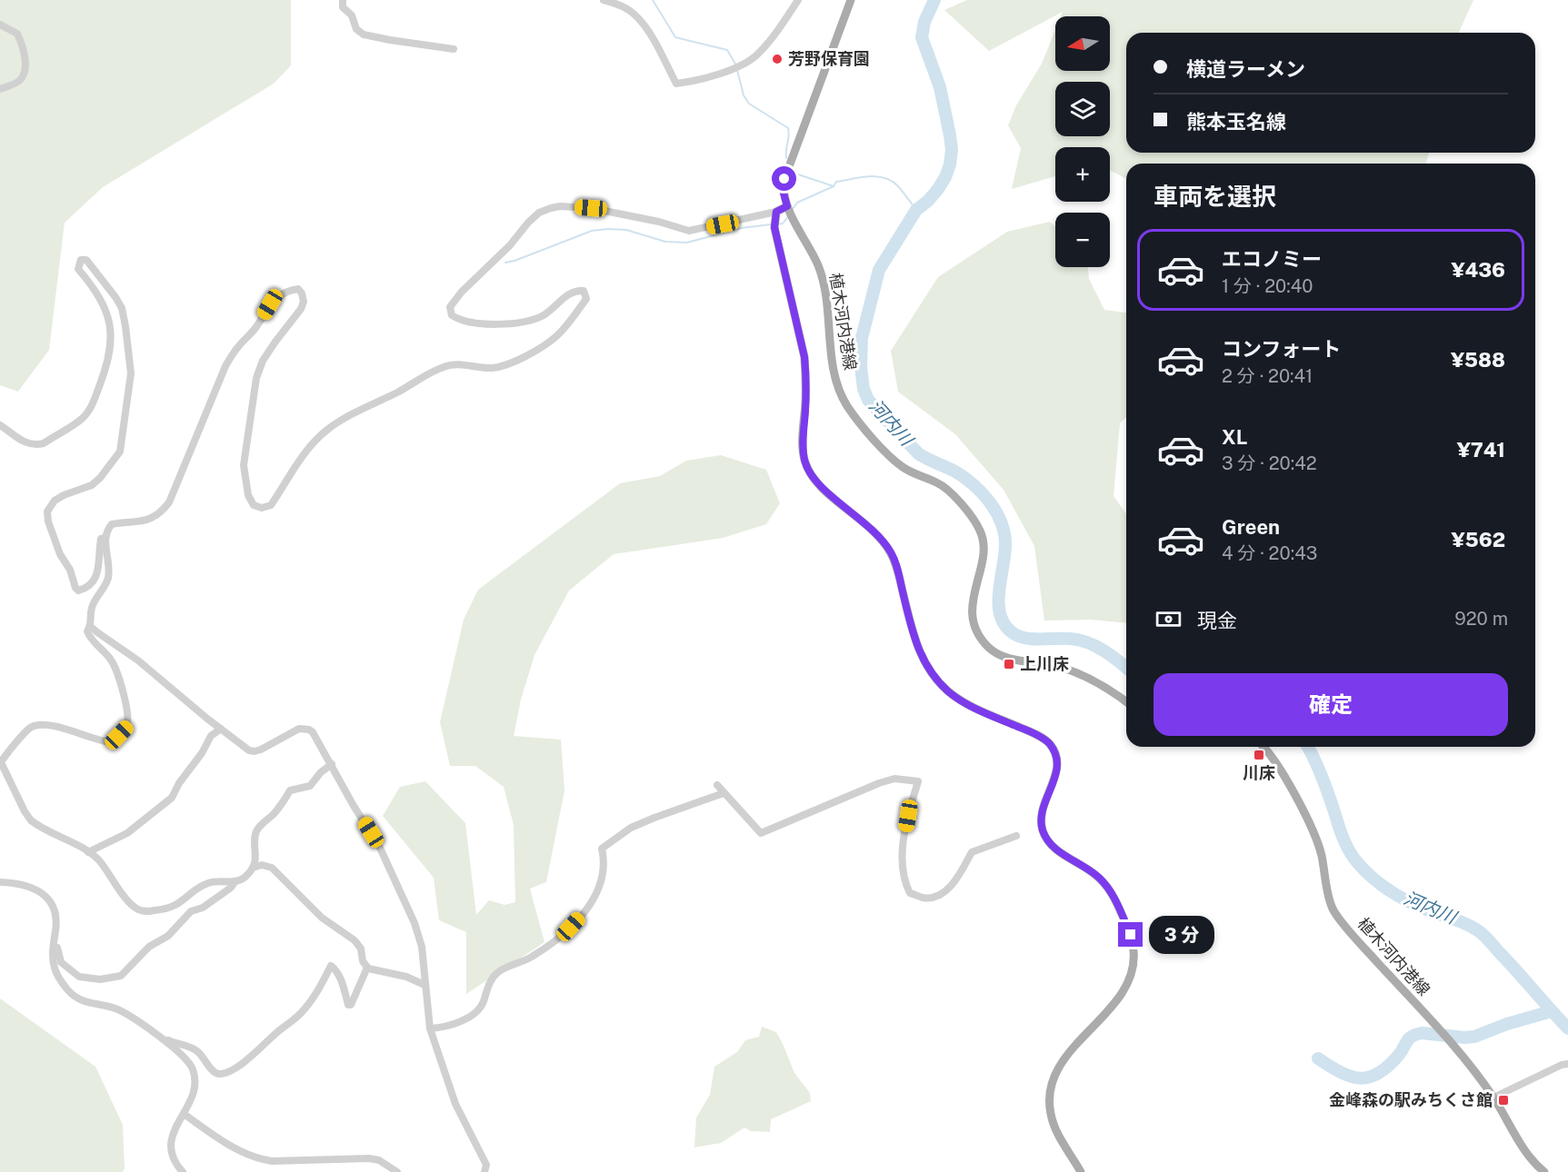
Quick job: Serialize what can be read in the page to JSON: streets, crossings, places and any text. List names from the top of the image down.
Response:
{
  "streets": {
    "main road": ["植木河内港線"]
  },
  "water": ["河内川"],
  "places": {
    "other": ["芳野保育園"],
    "transit": ["上川床", "川床", "金峰森の駅みちくさ館"]
  },
  "north": "left",
  "page": {
    "map_buttons": ["+", "−"],
    "banner": ["横道ラーメン", "熊本玉名線"],
    "heading": "車両を選択",
    "list": [
      {
        "name": "エコノミー",
        "note": "1 分 · 20:40",
        "value": "¥436"
      },
      {
        "name": "コンフォート",
        "note": "2 分 · 20:41",
        "value": "¥588"
      },
      {
        "name": "XL",
        "note": "3 分 · 20:42",
        "value": "¥741"
      },
      {
        "name": "Green",
        "note": "4 分 · 20:43",
        "value": "¥562"
      }
    ],
    "pay": ["現金", "920 m"],
    "buttons": "確定",
    "bubble": "3 分"
  }
}
